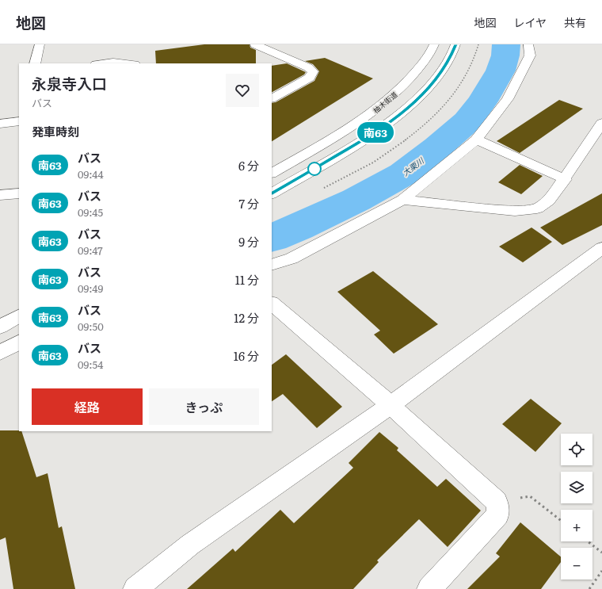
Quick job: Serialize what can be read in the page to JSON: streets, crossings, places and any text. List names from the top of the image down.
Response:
{
  "streets": {
    "street": ["柚木街道"]
  },
  "water": ["大栗川"],
  "lines": ["bus line 南63"],
  "page": {
    "header": "地図",
    "nav": ["地図", "レイヤ", "共有"],
    "on_map": "南63",
    "heading": [
      ["永泉寺入口", "バス"],
      "発車時刻"
    ],
    "list": [
      {
        "mark": "南63",
        "name": "バス",
        "note": "09:44",
        "value": "6 分"
      },
      {
        "mark": "南63",
        "name": "バス",
        "note": "09:45",
        "value": "7 分"
      },
      {
        "mark": "南63",
        "name": "バス",
        "note": "09:47",
        "value": "9 分"
      },
      {
        "mark": "南63",
        "name": "バス",
        "note": "09:49",
        "value": "11 分"
      },
      {
        "mark": "南63",
        "name": "バス",
        "note": "09:50",
        "value": "12 分"
      },
      {
        "mark": "南63",
        "name": "バス",
        "note": "09:54",
        "value": "16 分"
      }
    ],
    "buttons": ["経路", "きっぷ"],
    "map_buttons": ["+", "−"]
  }
}
